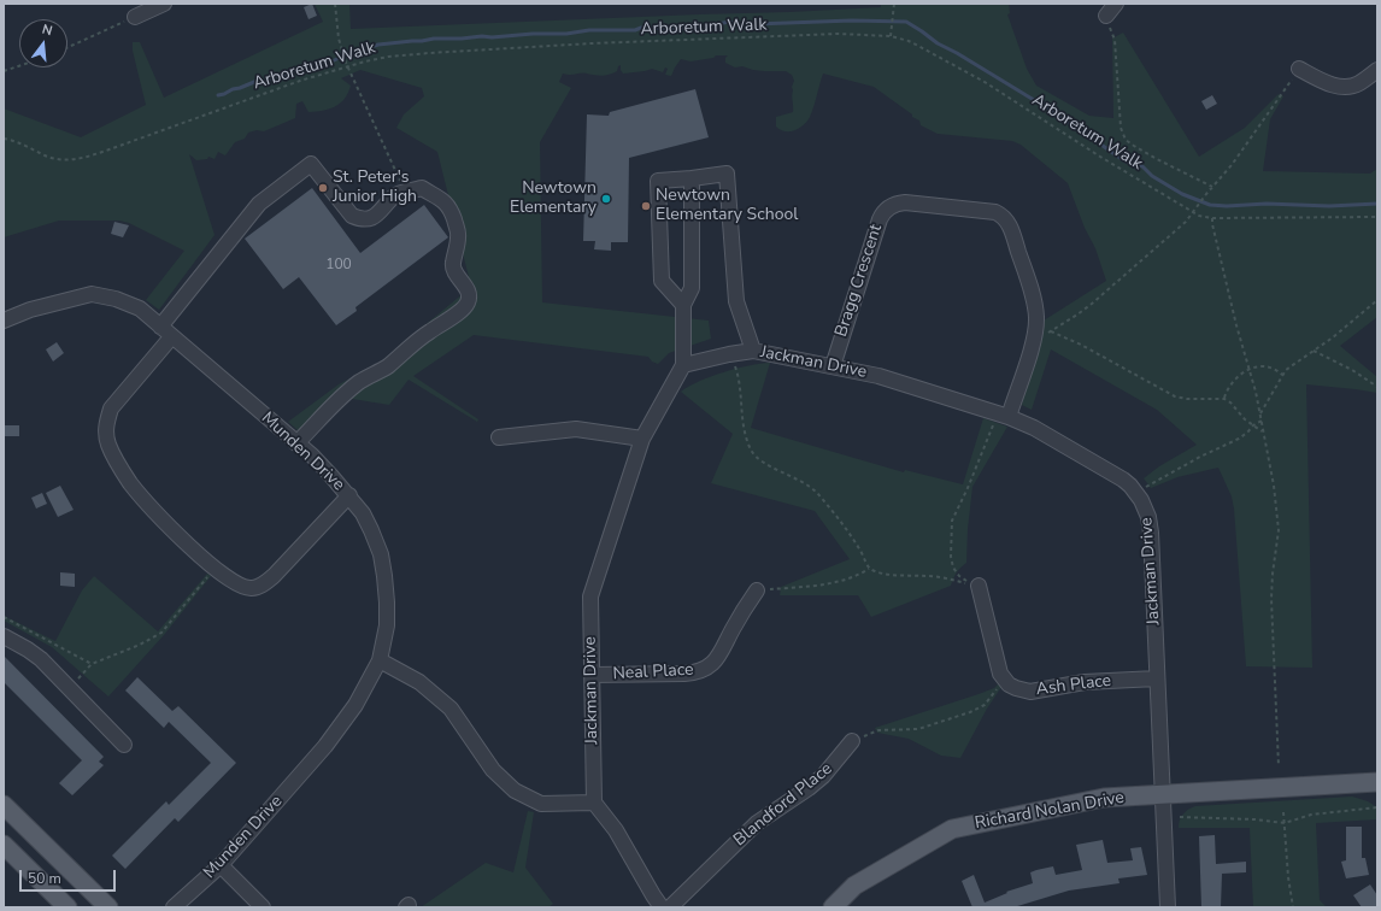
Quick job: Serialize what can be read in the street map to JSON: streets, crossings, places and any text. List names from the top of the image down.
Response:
{
  "streets": {
    "main road": ["Richard Nolan Drive"],
    "street": [
      "Bragg Crescent",
      "Jackman Drive",
      "Munden Drive",
      "Neal Place",
      "Ash Place",
      "Blandford Place"
    ],
    "path": ["Arboretum Walk"]
  },
  "crossings": [
    ["Bragg Crescent", "Jackman Drive"],
    ["Jackman Drive", "Neal Place"],
    ["Jackman Drive", "Ash Place"],
    ["Jackman Drive", "Richard Nolan Drive"]
  ],
  "places": ["St. Peter's Junior High", "Newtown Elementary", "Newtown Elementary School"],
  "house_numbers": ["100"],
  "scale_bar": "50 m",
  "north": "top"
}
